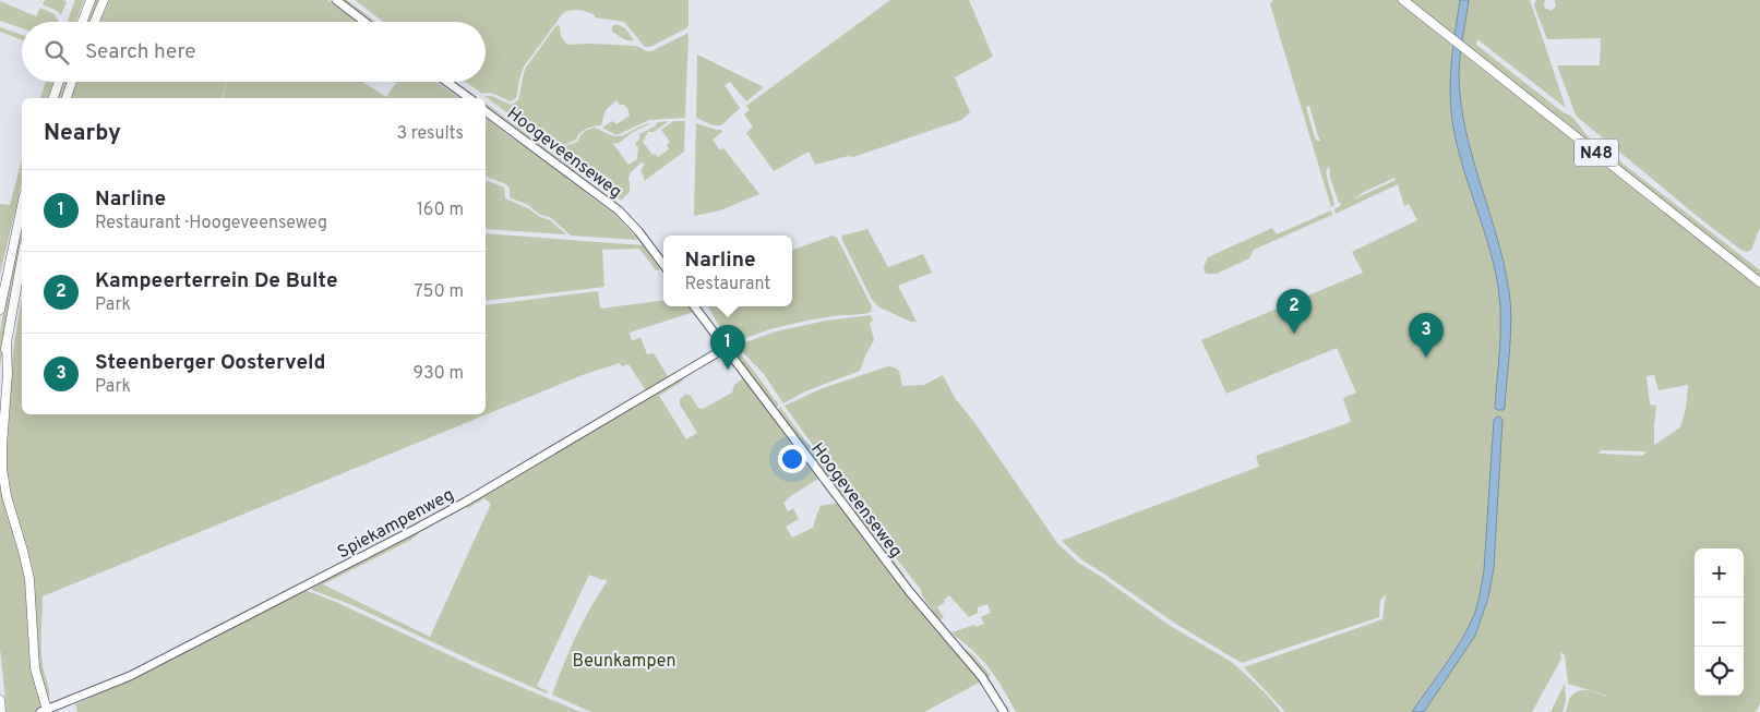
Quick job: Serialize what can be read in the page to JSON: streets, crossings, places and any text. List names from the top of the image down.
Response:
{
  "streets": {
    "highway": ["N48"],
    "main road": ["Hoogeveenseweg", "Spiekampenweg"]
  },
  "crossings": [
    ["Hoogeveenseweg", "Spiekampenweg"]
  ],
  "parks": ["Beunkampen"],
  "page": {
    "search": "Search here",
    "heading": ["Nearby", "3 results"],
    "list": [
      {
        "mark": "1",
        "name": "Narline",
        "note": "Restaurant · Hoogeveenseweg",
        "value": "160 m"
      },
      {
        "mark": "2",
        "name": "Kampeerterrein De Bulte",
        "note": "Park",
        "value": "750 m"
      },
      {
        "mark": "3",
        "name": "Steenberger Oosterveld",
        "note": "Park",
        "value": "930 m"
      }
    ],
    "popup": ["Narline", "Restaurant"],
    "pins": ["2", "3", "1"],
    "map_buttons": ["+", "−"]
  }
}
